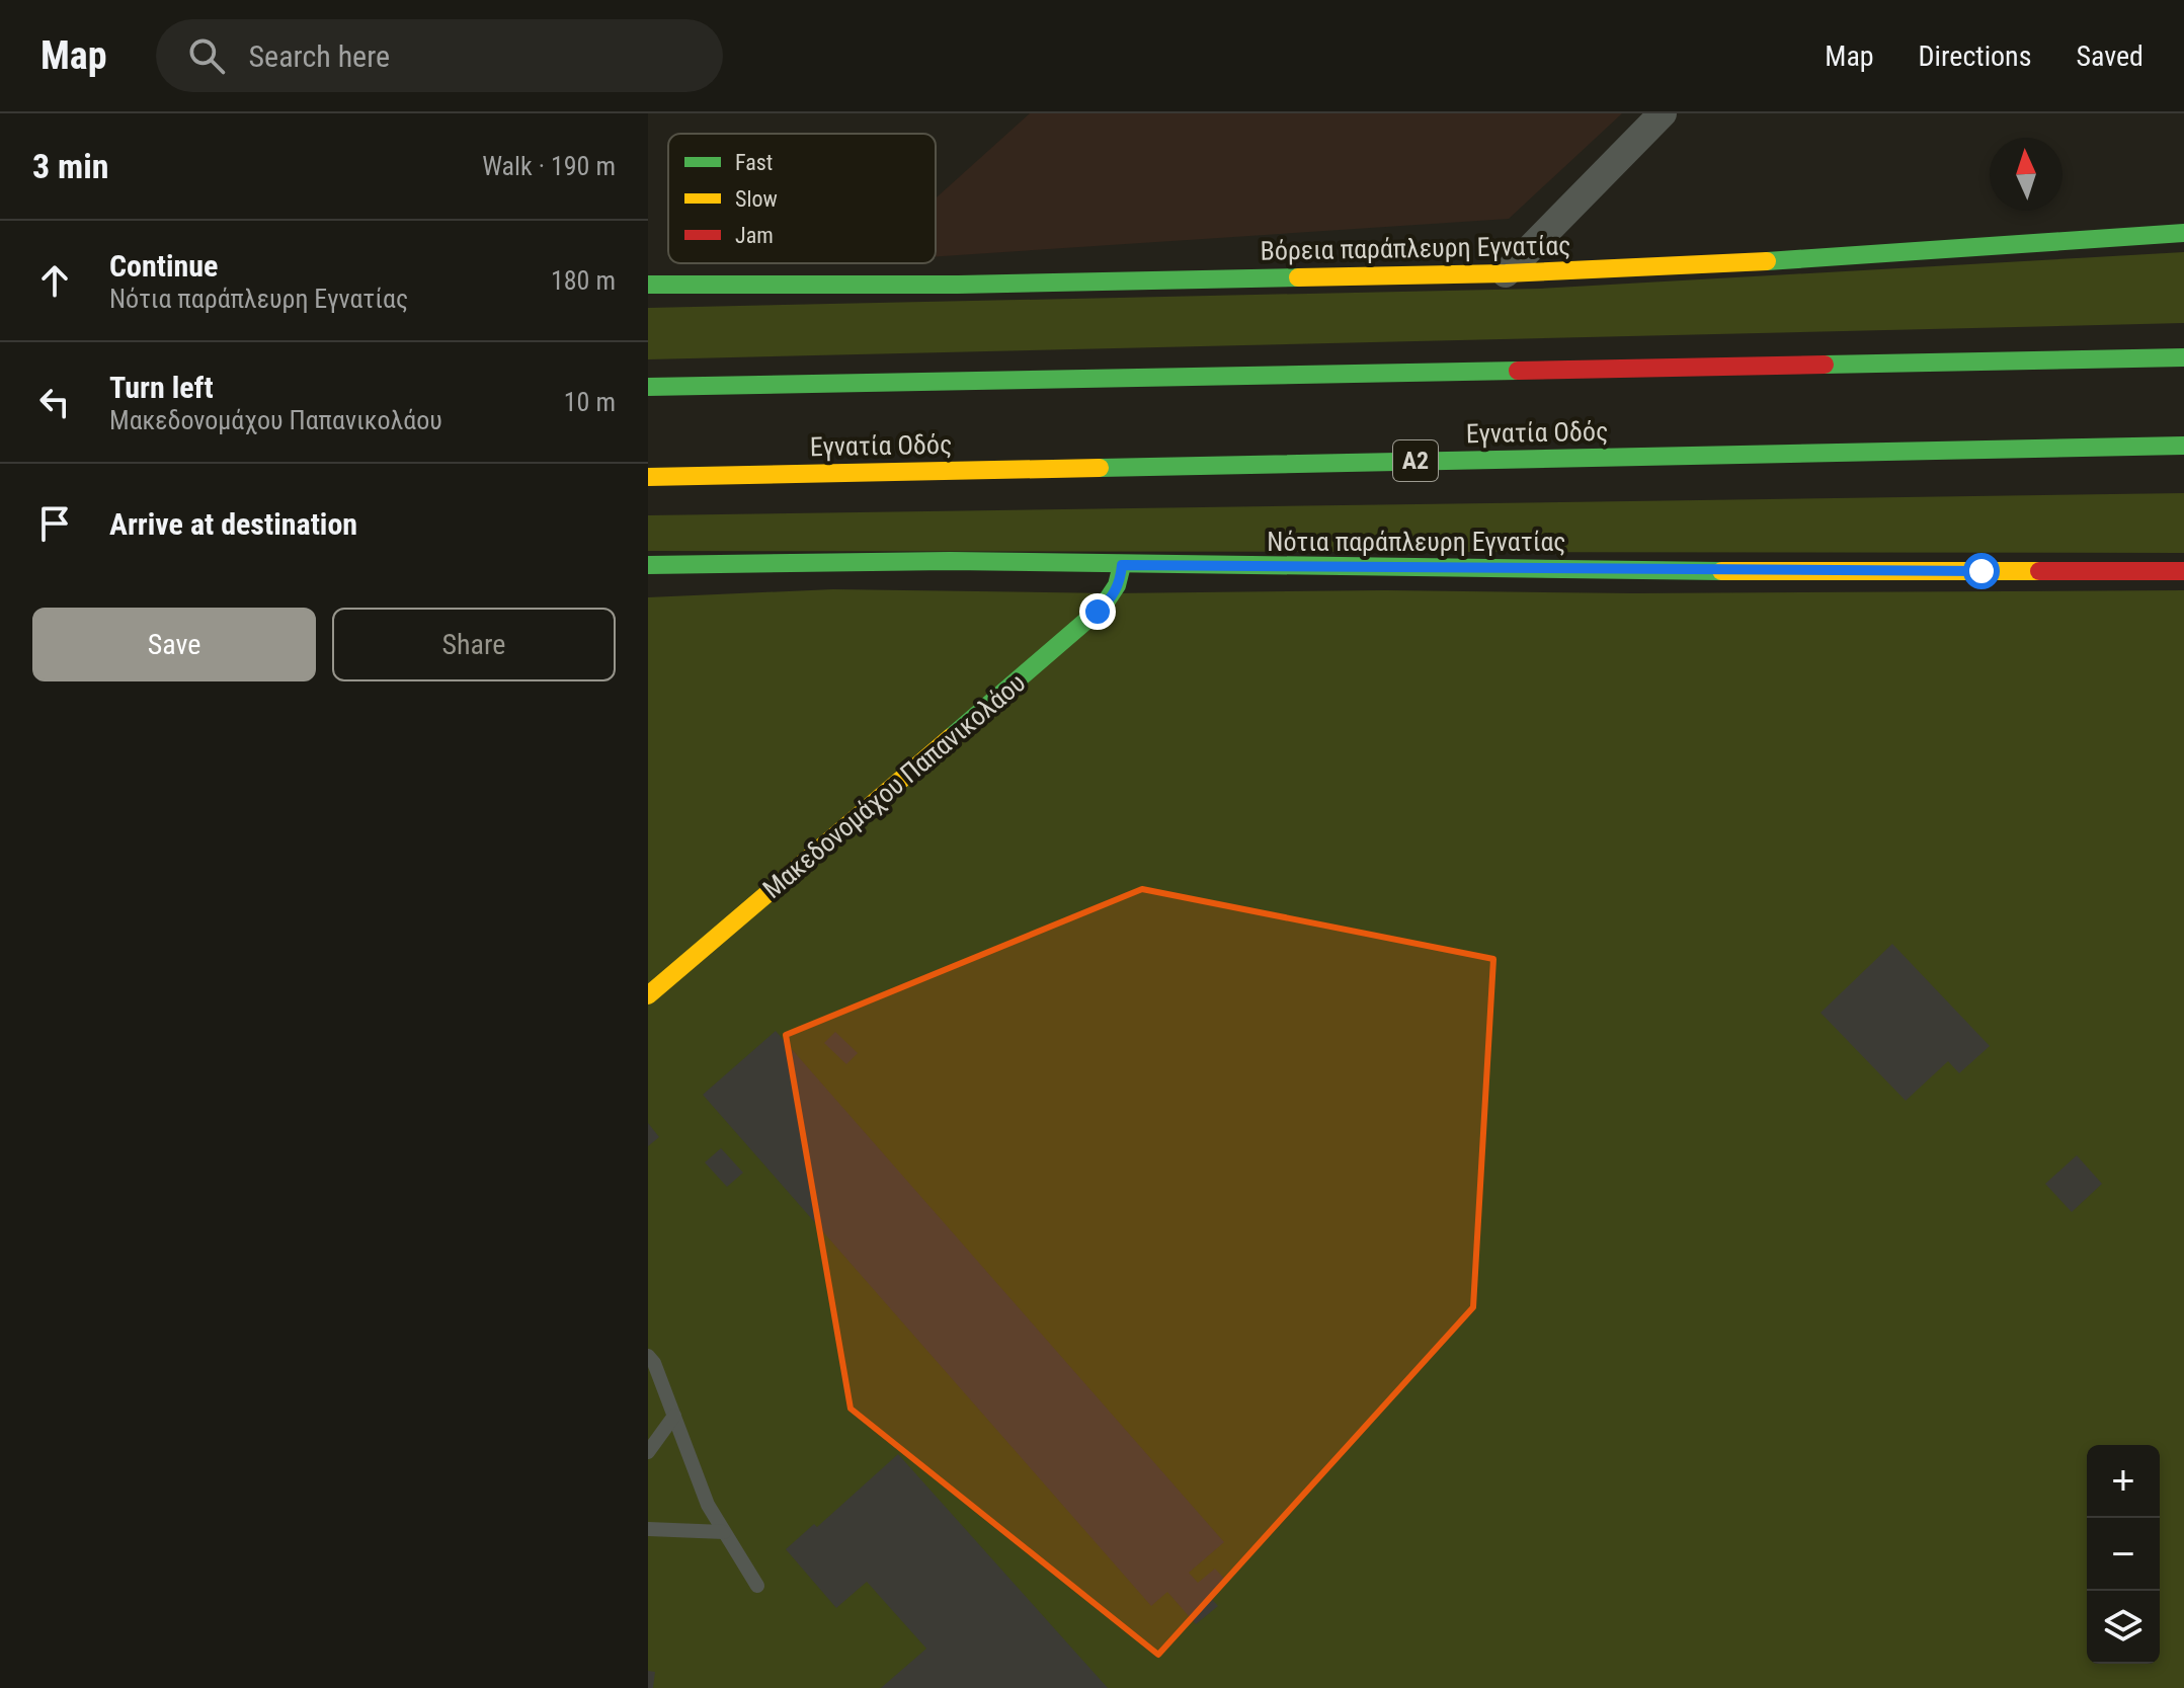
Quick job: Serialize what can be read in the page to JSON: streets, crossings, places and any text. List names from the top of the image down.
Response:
{
  "streets": {
    "main road": [
      "Βόρεια παράπλευρη Εγνατίας",
      "Εγνατία Οδός",
      "Α2",
      "Νότια παράπλευρη Εγνατίας",
      "Μακεδονομάχου Παπανικολάου"
    ]
  },
  "crossings": [
    ["Νότια παράπλευρη Εγνατίας", "Μακεδονομάχου Παπανικολάου"]
  ],
  "legend": ["Fast", "Slow", "Jam"],
  "north": "top",
  "page": {
    "header": "Map",
    "search": "Search here",
    "nav": ["Map", "Directions", "Saved"],
    "heading": ["3 min", "Walk · 190 m"],
    "list": [
      ["Continue", "Νότια παράπλευρη Εγνατίας", "180 m"],
      ["Turn left", "Μακεδονομάχου Παπανικολάου", "10 m"],
      "Arrive at destination"
    ],
    "buttons": ["Save", "Share"],
    "map_buttons": ["+", "−"]
  }
}
